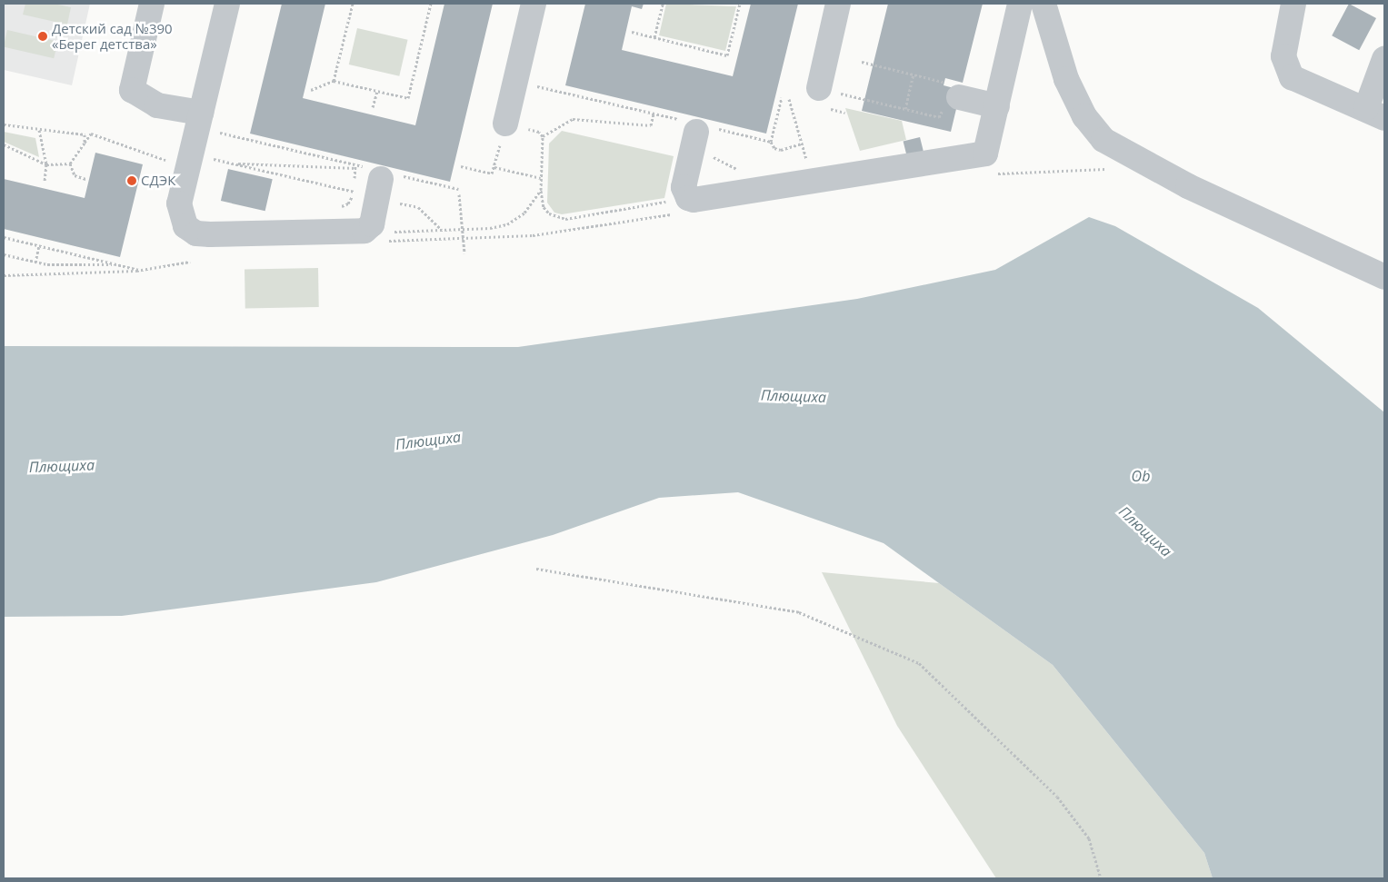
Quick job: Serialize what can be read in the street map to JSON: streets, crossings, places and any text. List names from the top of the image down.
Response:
{
  "water": ["Плющиха", "Ob"],
  "places": ["Детский сад №390 «Берег детства»", "СДЭК"]
}
